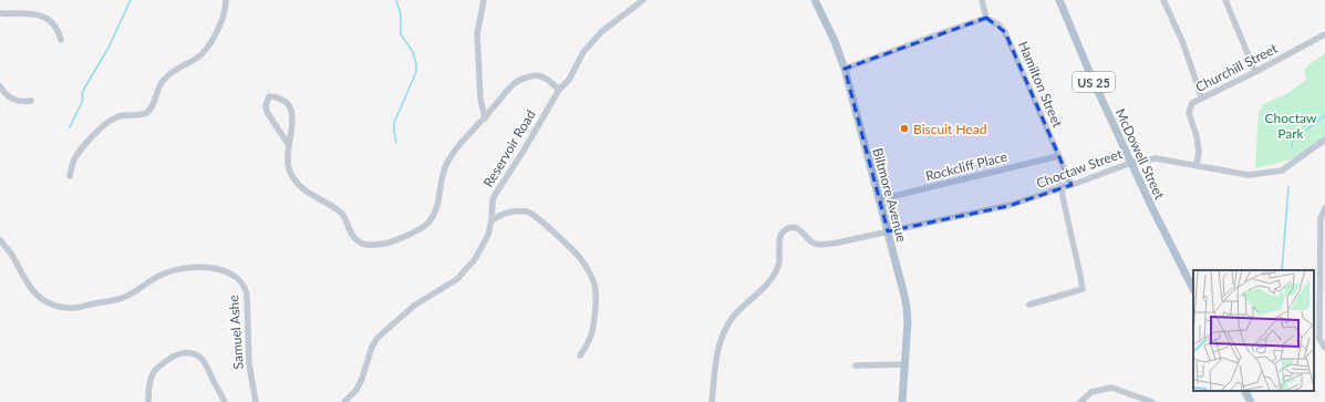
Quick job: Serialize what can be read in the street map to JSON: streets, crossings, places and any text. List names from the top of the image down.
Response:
{
  "streets": {
    "main road": ["US 25", "McDowell Street", "Biltmore Avenue"],
    "street": [
      "Churchill Street",
      "Hamilton Street",
      "Reservoir Road",
      "Rockcliff Place",
      "Choctaw Street",
      "Samuel Ashe"
    ]
  },
  "crossings": [
    ["Churchill Street", "Choctaw Street"],
    ["Hamilton Street", "Rockcliff Place"],
    ["Hamilton Street", "Choctaw Street"],
    ["McDowell Street", "Choctaw Street"],
    ["Rockcliff Place", "Biltmore Avenue"],
    ["Choctaw Street", "Biltmore Avenue"]
  ],
  "parks": ["Choctaw Park"],
  "places": ["Biscuit Head"]
}
